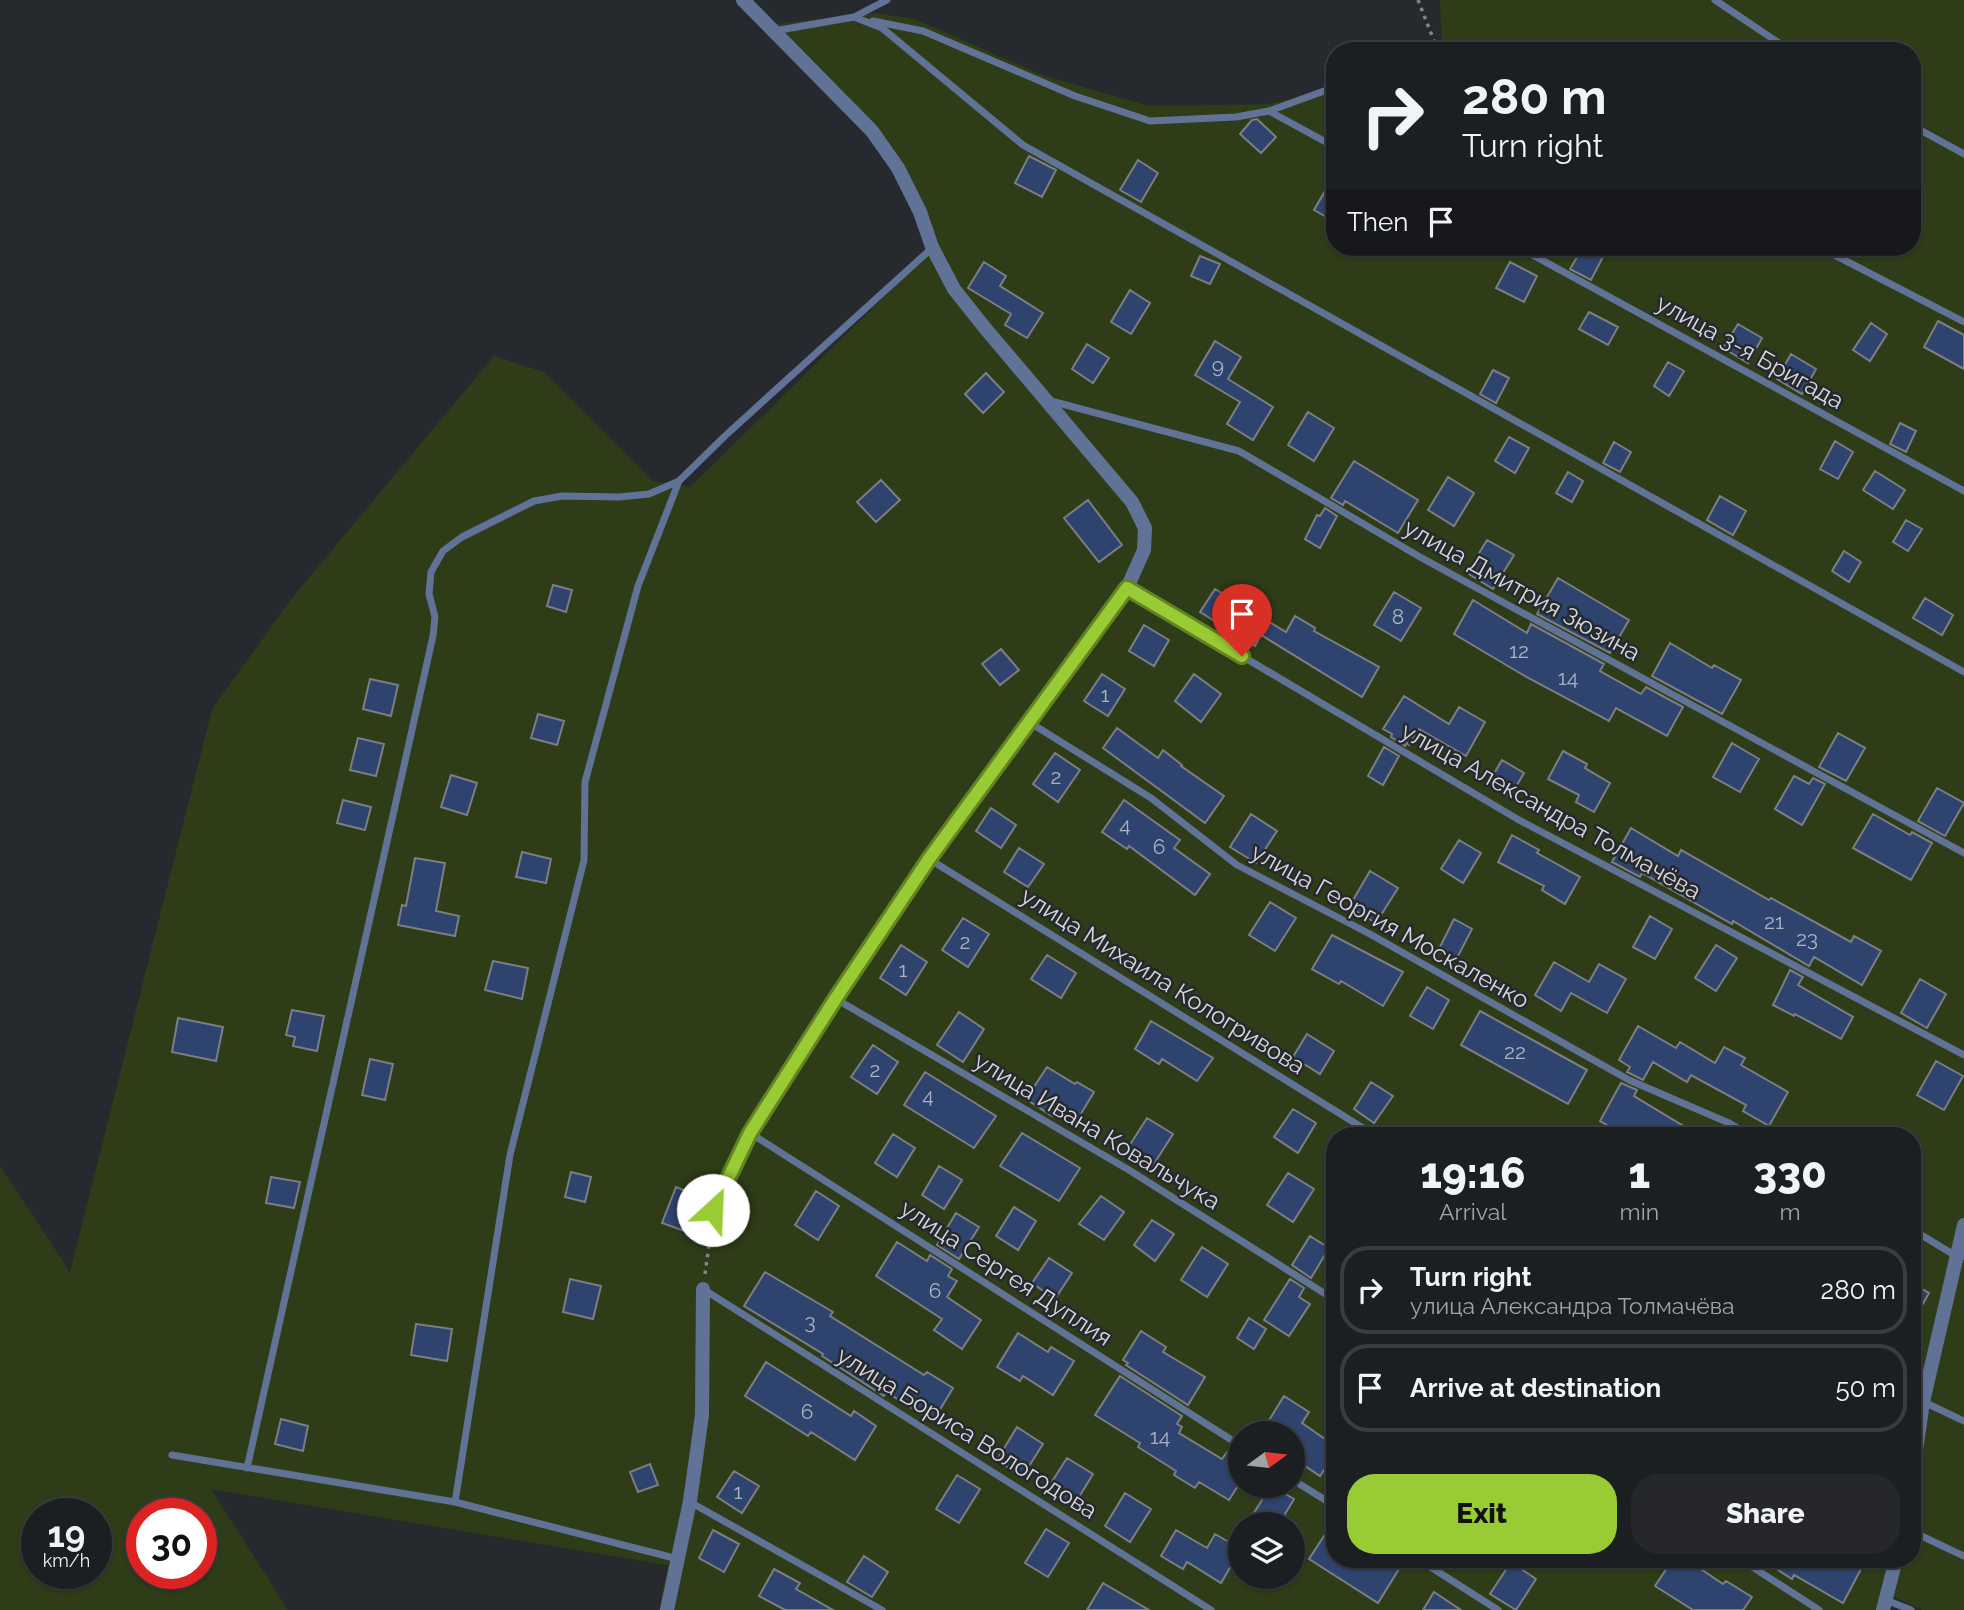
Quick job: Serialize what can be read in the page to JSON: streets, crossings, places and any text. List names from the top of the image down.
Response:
{
  "streets": {
    "lane": [
      "улица 3-я Бригада",
      "улица Дмитрия Зюзина",
      "улица Александра Толмачёва",
      "улица Георгия Москаленко",
      "улица Михаила Кологривова",
      "улица Ивана Ковальчука",
      "улица Сергея Дуплия",
      "улица Бориса Вологодова"
    ]
  },
  "house_numbers": [
    "9",
    "8",
    "12",
    "14",
    "1",
    "2",
    "4",
    "6",
    "21",
    "23",
    "2",
    "1",
    "22",
    "2",
    "4",
    "6",
    "3",
    "6",
    "14",
    "1"
  ],
  "north": "right",
  "page": {
    "turn": ["280 m", "Turn right"],
    "then": "Then",
    "eta": [
      "19:16",
      "Arrival",
      "1",
      "min",
      "330",
      "m"
    ],
    "list": [
      {
        "name": "Turn right",
        "note": "улица Александра Толмачёва",
        "value": "280 m"
      },
      {
        "name": "Arrive at destination",
        "value": "50 m"
      }
    ],
    "buttons": ["Exit", "Share"],
    "speed": "19 km/h",
    "limit": "30"
  }
}
